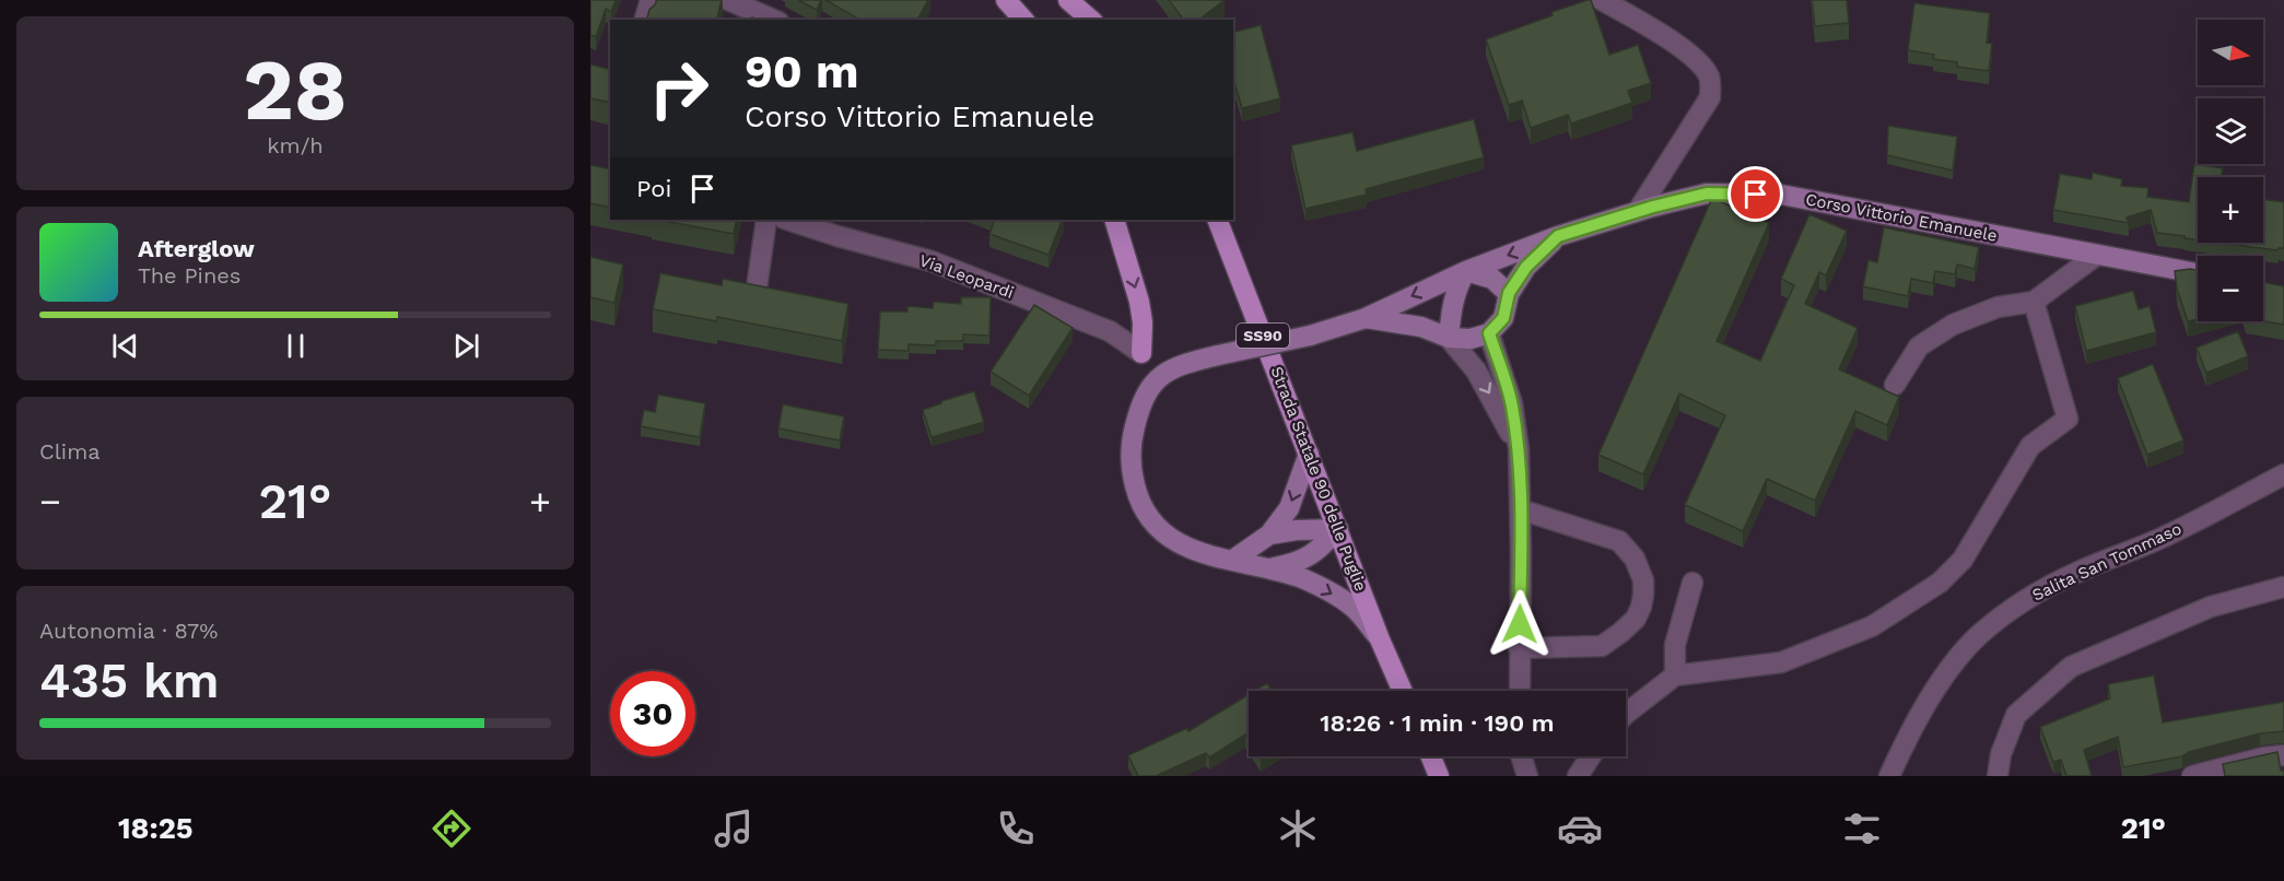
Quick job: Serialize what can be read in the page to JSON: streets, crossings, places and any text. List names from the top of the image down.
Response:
{
  "streets": {
    "main road": ["SS90", "Strada Statale 90 delle Puglie"],
    "street": ["Corso Vittorio Emanuele", "Via Leopardi", "Salita San Tommaso"]
  },
  "north": "right",
  "page": {
    "tile": [
      ["28", "km/h"],
      "Clima",
      ["Autonomia · 87%", "435 km"]
    ],
    "map_buttons": ["+", "−"],
    "turn": ["90 m", "Corso Vittorio Emanuele"],
    "then": "Poi",
    "song": ["Afterglow", "The Pines"],
    "heat": ["−", "21°", "+"],
    "limit": "30",
    "trip": "18:26 · 1 min · 190 m",
    "tabs": ["18:25", "21°"]
  }
}
